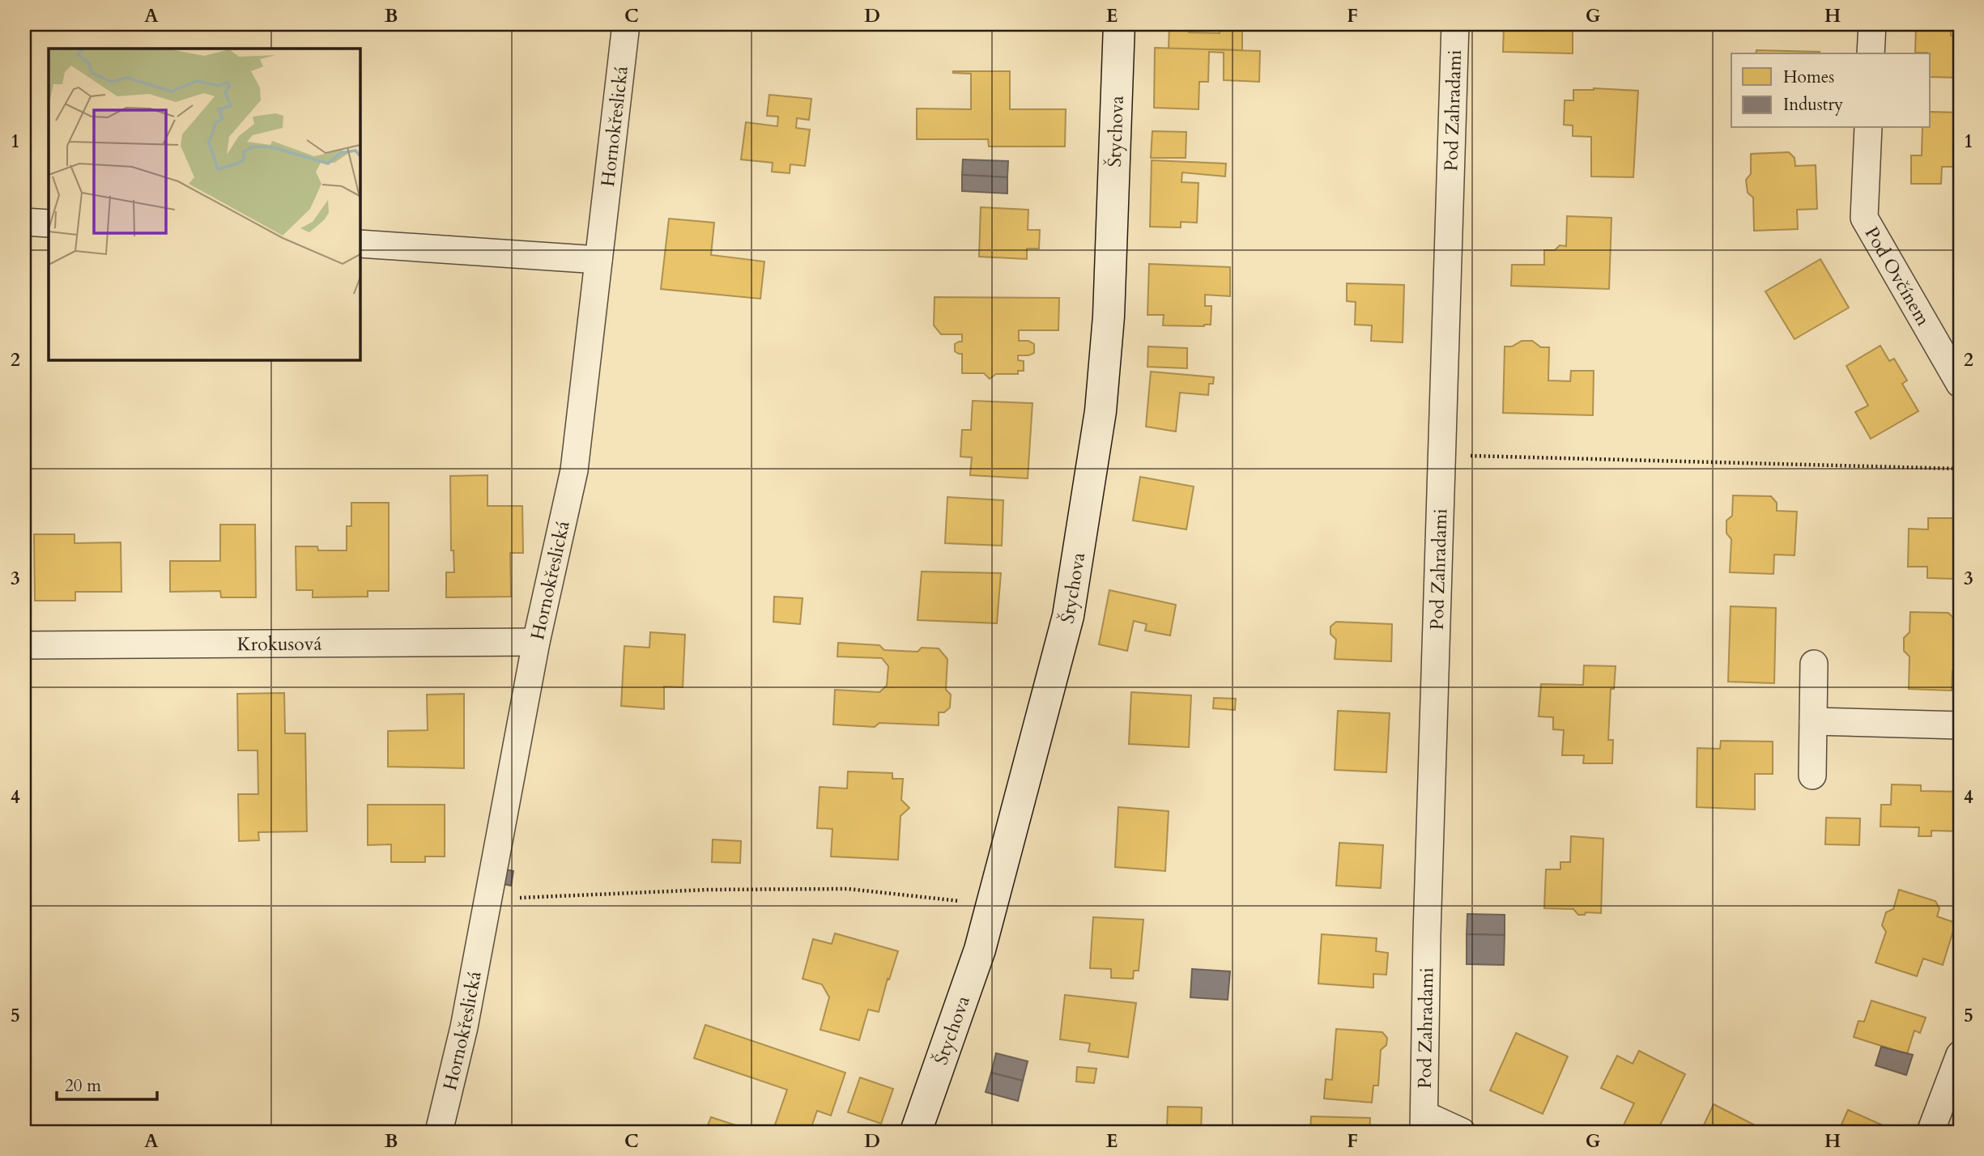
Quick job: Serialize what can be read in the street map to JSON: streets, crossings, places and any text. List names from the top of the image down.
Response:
{
  "streets": {
    "street": [
      "Pod Zahradami",
      "Hornokřeslická",
      "Štychova",
      "Pod Ovčínem",
      "Krokusová"
    ]
  },
  "crossings": [
    ["Hornokřeslická", "Krokusová"]
  ],
  "legend": ["Homes", "Industry"],
  "scale_bar": "20 m",
  "grid": {
    "columns": [
      "A",
      "B",
      "C",
      "D",
      "E",
      "F",
      "G",
      "H"
    ],
    "rows": [
      "1",
      "2",
      "3",
      "4",
      "5"
    ]
  }
}
